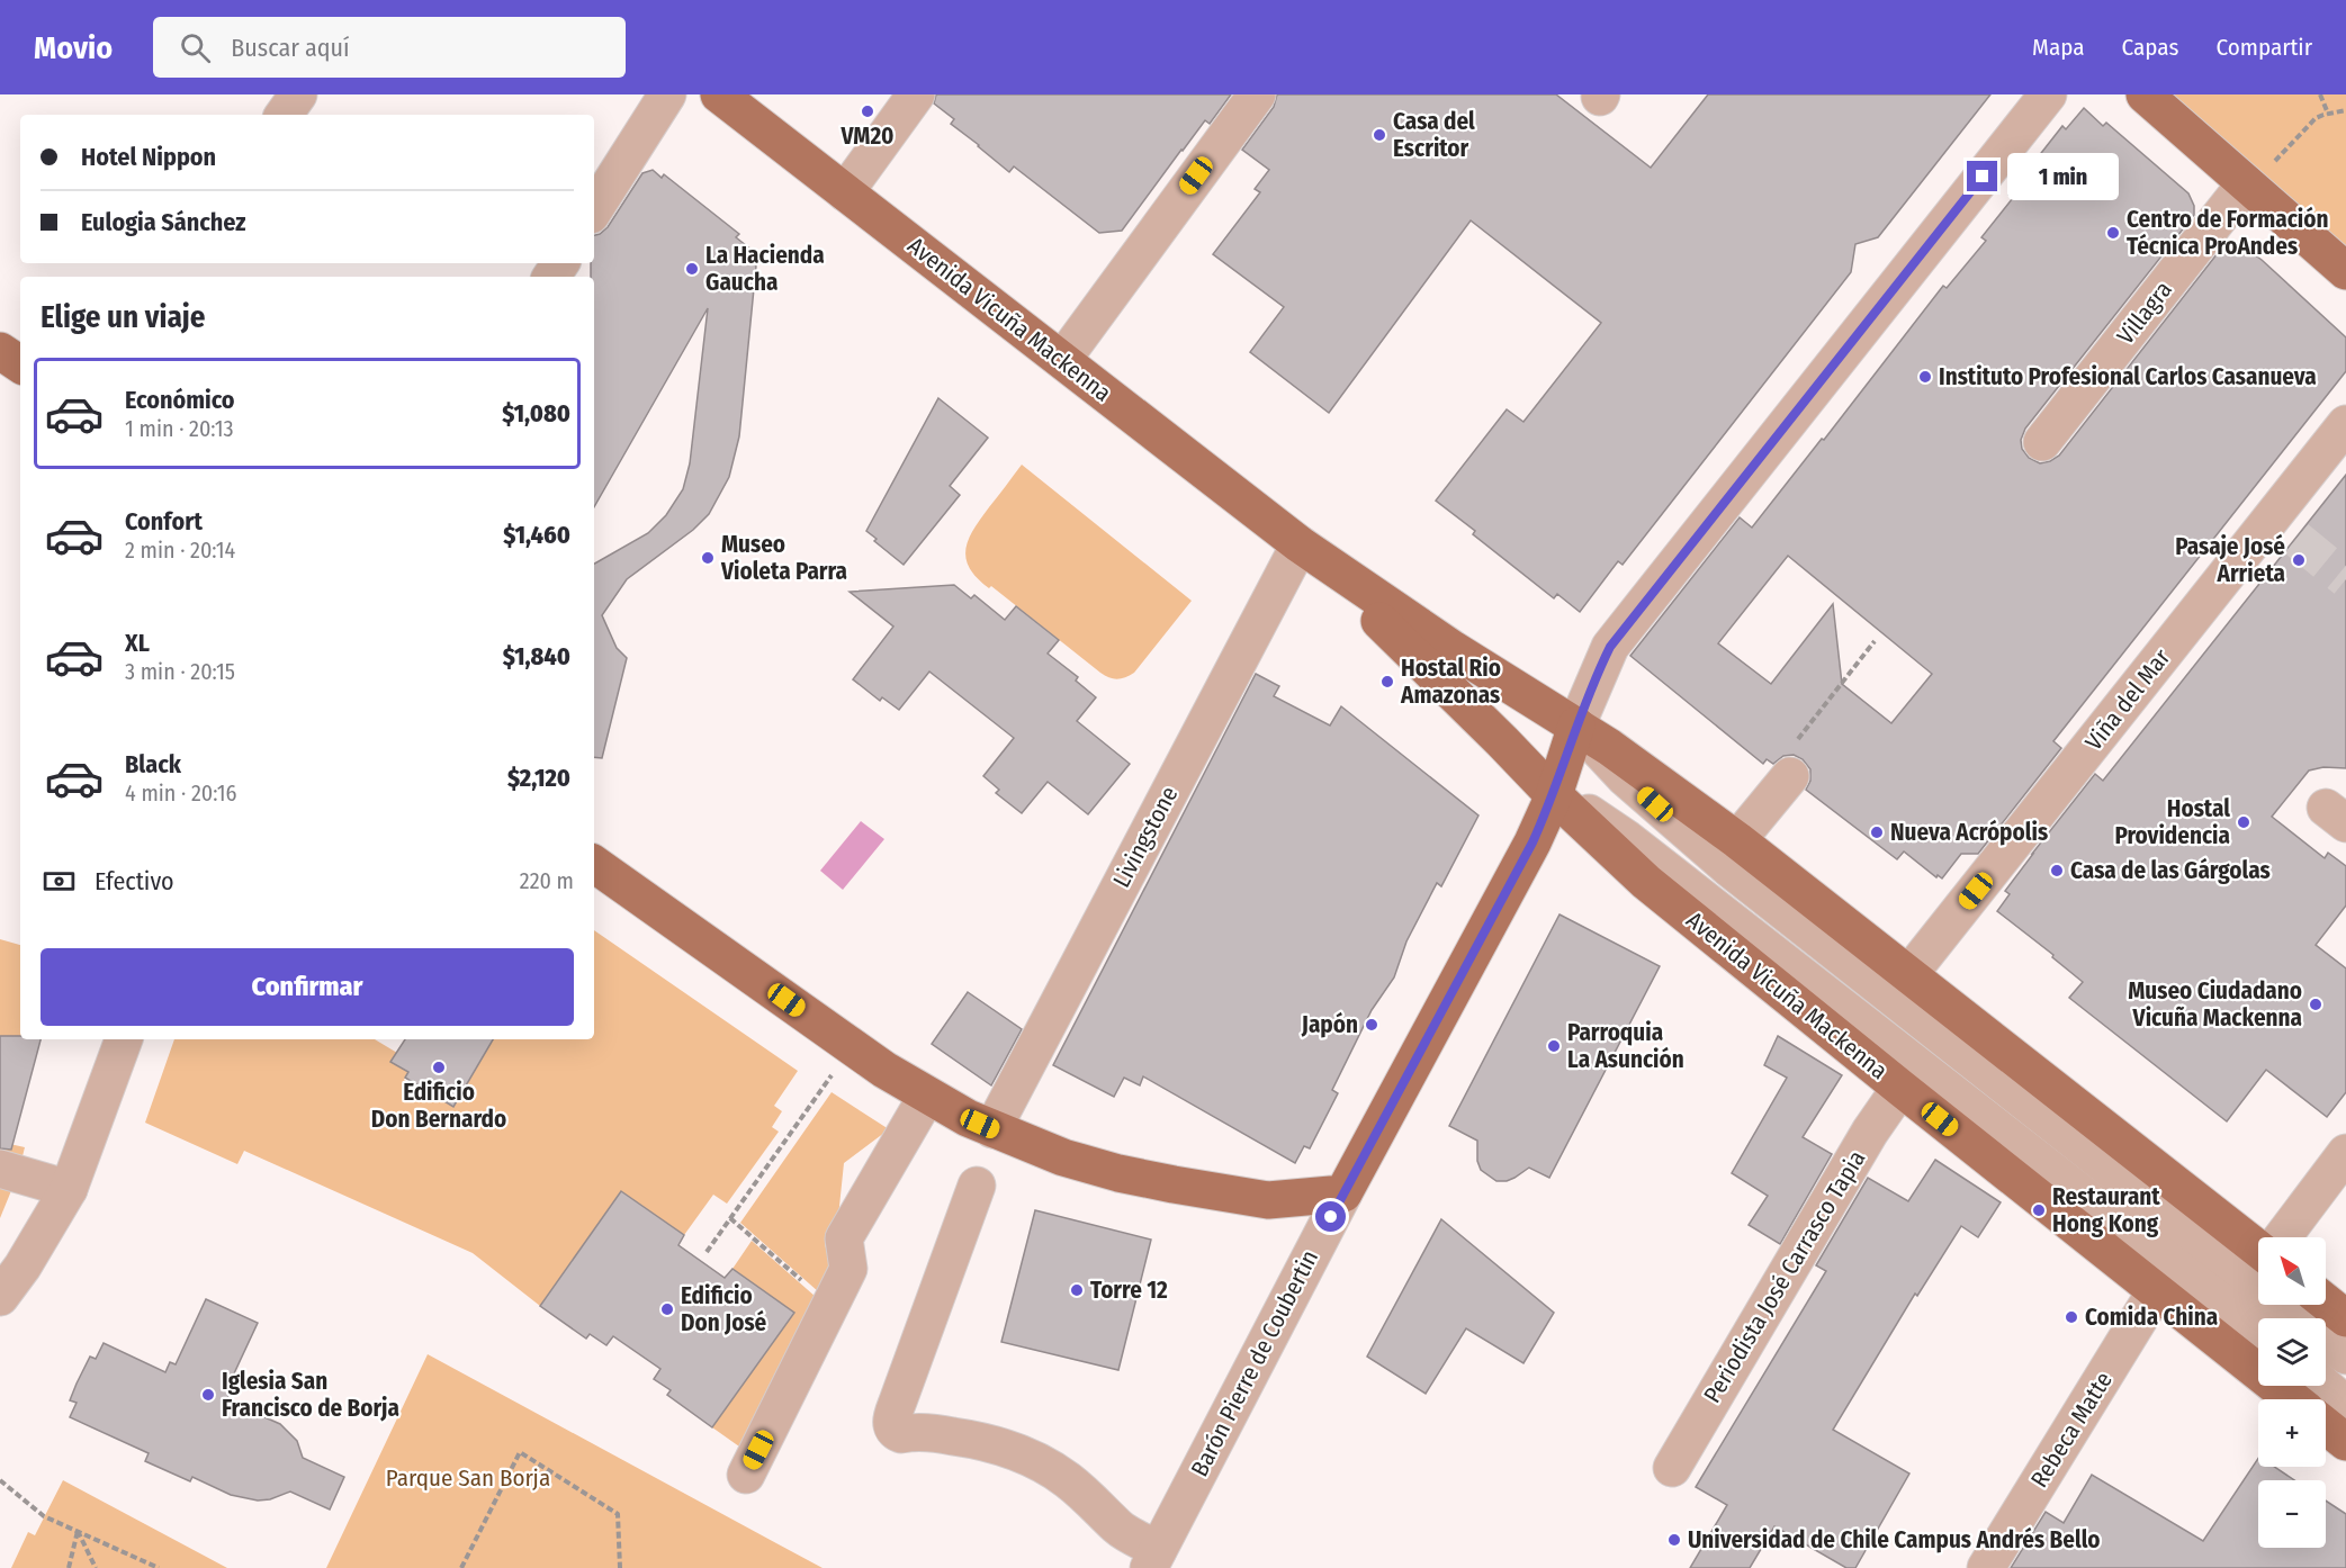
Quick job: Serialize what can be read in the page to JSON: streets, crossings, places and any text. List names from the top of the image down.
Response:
{
  "streets": {
    "main road": ["Avenida Vicuña Mackenna", "Barón Pierre de Coubertin"],
    "street": [
      "Villagra",
      "Viña del Mar",
      "Livingstone",
      "Periodista José Carrasco Tapia",
      "Rebeca Matte"
    ]
  },
  "crossings": [
    ["Avenida Vicuña Mackenna", "Viña del Mar"],
    ["Avenida Vicuña Mackenna", "Livingstone"],
    ["Avenida Vicuña Mackenna", "Periodista José Carrasco Tapia"],
    ["Avenida Vicuña Mackenna", "Barón Pierre de Coubertin"],
    ["Avenida Vicuña Mackenna", "Rebeca Matte"]
  ],
  "parks": ["Parque San Borja"],
  "places": [
    "VM20",
    "Casa del Escritor",
    "Centro de Formación Técnica ProAndes",
    "La Hacienda Gaucha",
    "Instituto Profesional Carlos Casanueva",
    "Museo Violeta Parra",
    "Pasaje José Arrieta",
    "Hostal Rio Amazonas",
    "Hostal Providencia",
    "Nueva Acrópolis",
    "Casa de las Gárgolas",
    "Museo Ciudadano Vicuña Mackenna",
    "Japón",
    "Parroquia La Asunción",
    "Edificio Don Bernardo",
    "Restaurant Hong Kong",
    "Torre 12",
    "Edificio Don José",
    "Comida China",
    "Iglesia San Francisco de Borja",
    "Universidad de Chile Campus Andrés Bello"
  ],
  "north": "top left",
  "page": {
    "header": "Movio",
    "search": "Buscar aquí",
    "nav": ["Mapa", "Capas", "Compartir"],
    "banner": ["Hotel Nippon", "Eulogia Sánchez"],
    "bubble": "1 min",
    "heading": "Elige un viaje",
    "list": [
      {
        "name": "Económico",
        "note": "1 min · 20:13",
        "value": "$1,080"
      },
      {
        "name": "Confort",
        "note": "2 min · 20:14",
        "value": "$1,460"
      },
      {
        "name": "XL",
        "note": "3 min · 20:15",
        "value": "$1,840"
      },
      {
        "name": "Black",
        "note": "4 min · 20:16",
        "value": "$2,120"
      }
    ],
    "pay": ["Efectivo", "220 m"],
    "buttons": "Confirmar",
    "map_buttons": ["+", "−"]
  }
}
